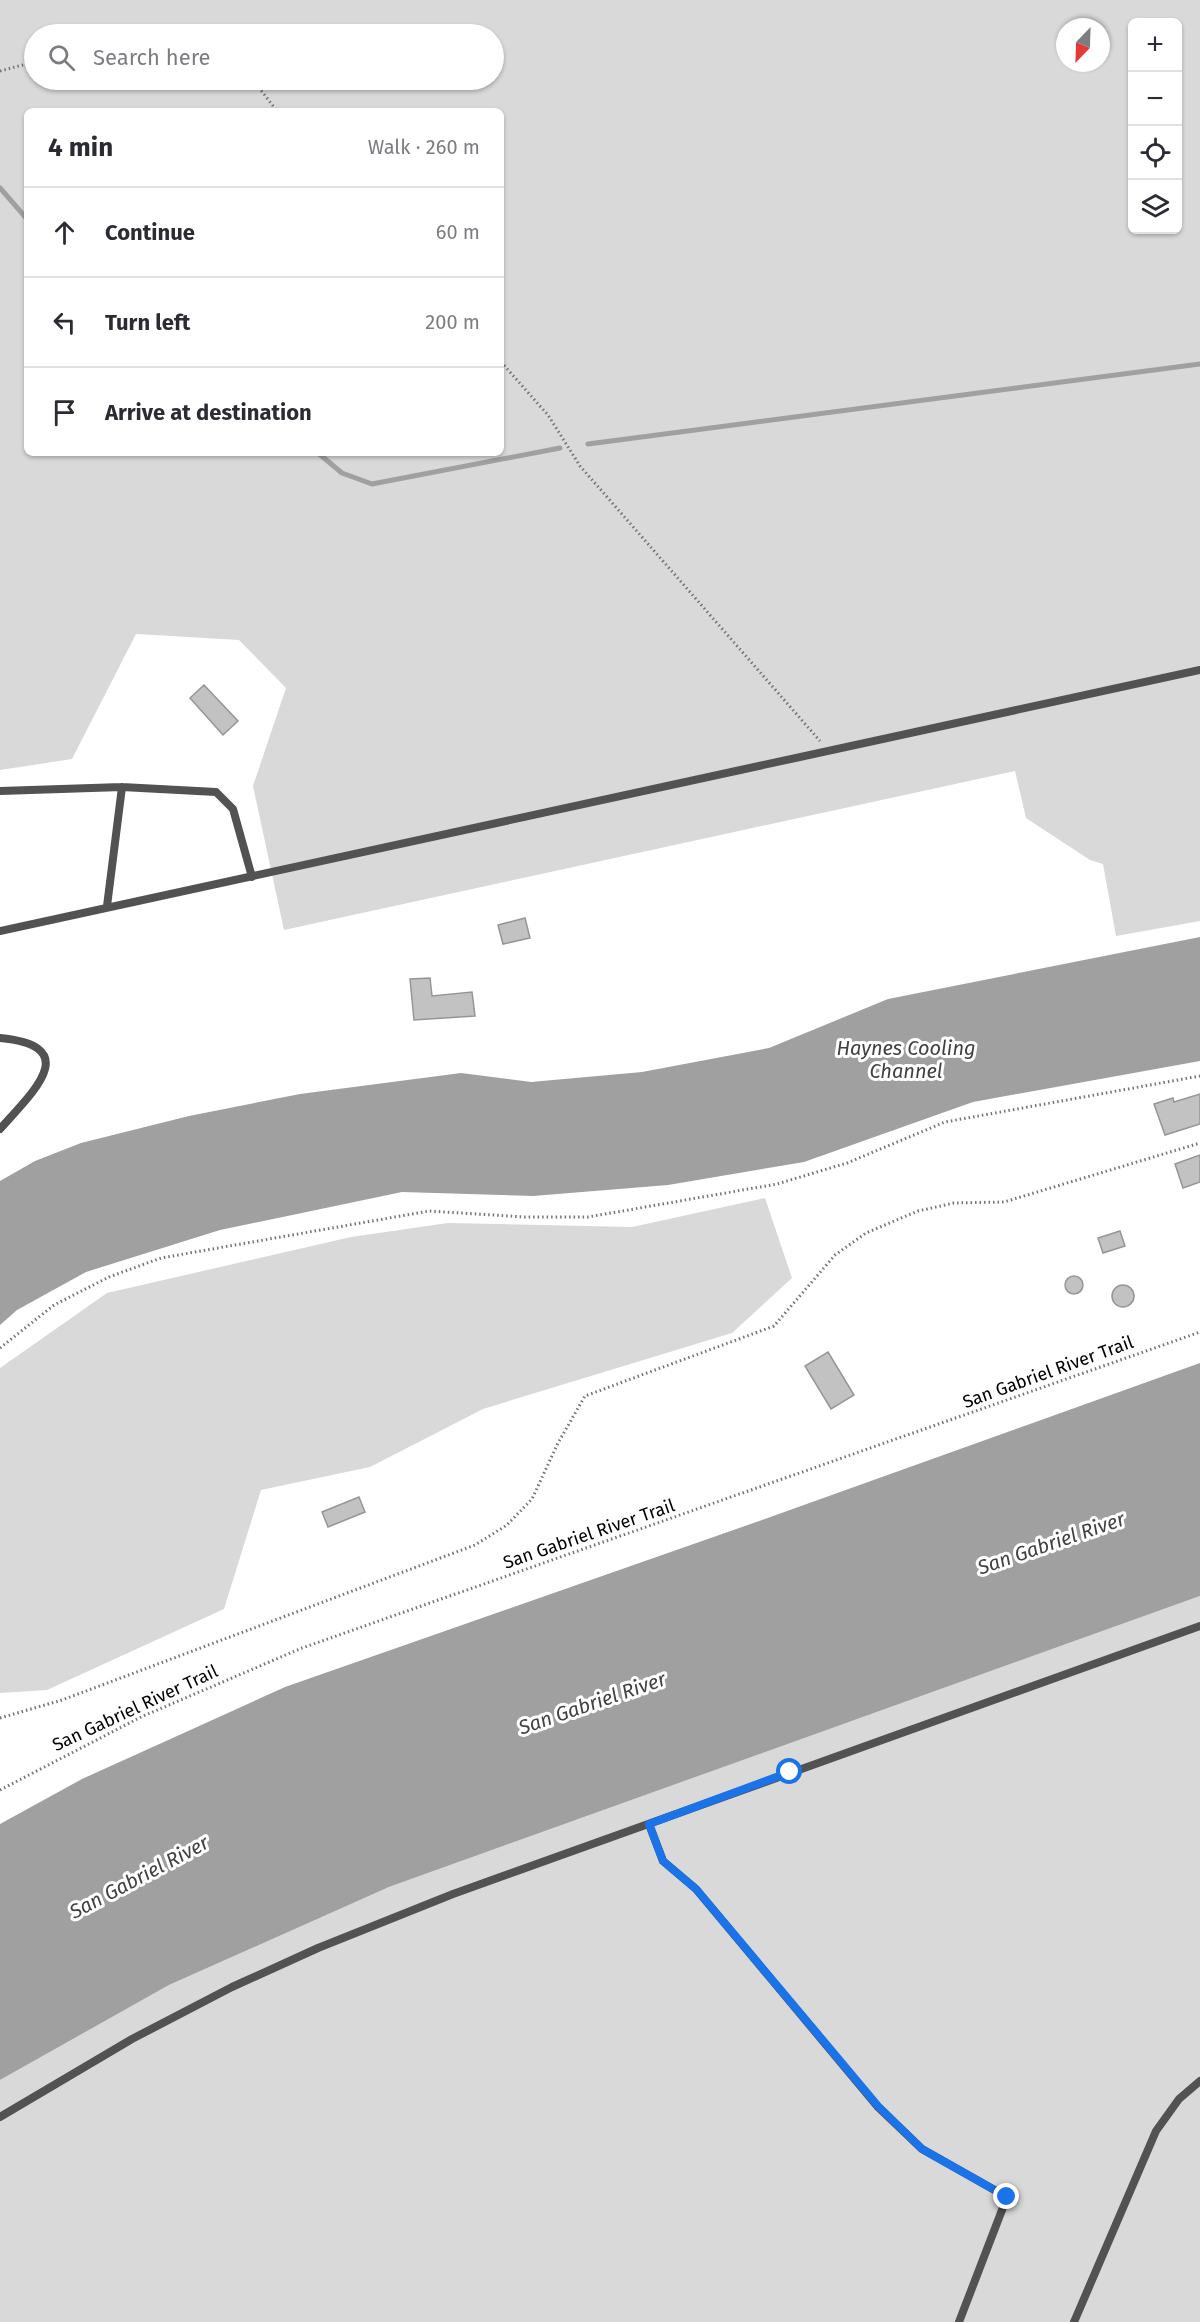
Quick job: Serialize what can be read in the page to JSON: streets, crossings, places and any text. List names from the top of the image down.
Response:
{
  "streets": {
    "path": ["San Gabriel River Trail"]
  },
  "water": ["Haynes Cooling Channel", "San Gabriel River"],
  "north": "bottom left",
  "page": {
    "map_buttons": ["+", "−"],
    "search": "Search here",
    "heading": ["4 min", "Walk · 260 m"],
    "list": [
      ["Continue", "60 m"],
      ["Turn left", "200 m"],
      "Arrive at destination"
    ]
  }
}
